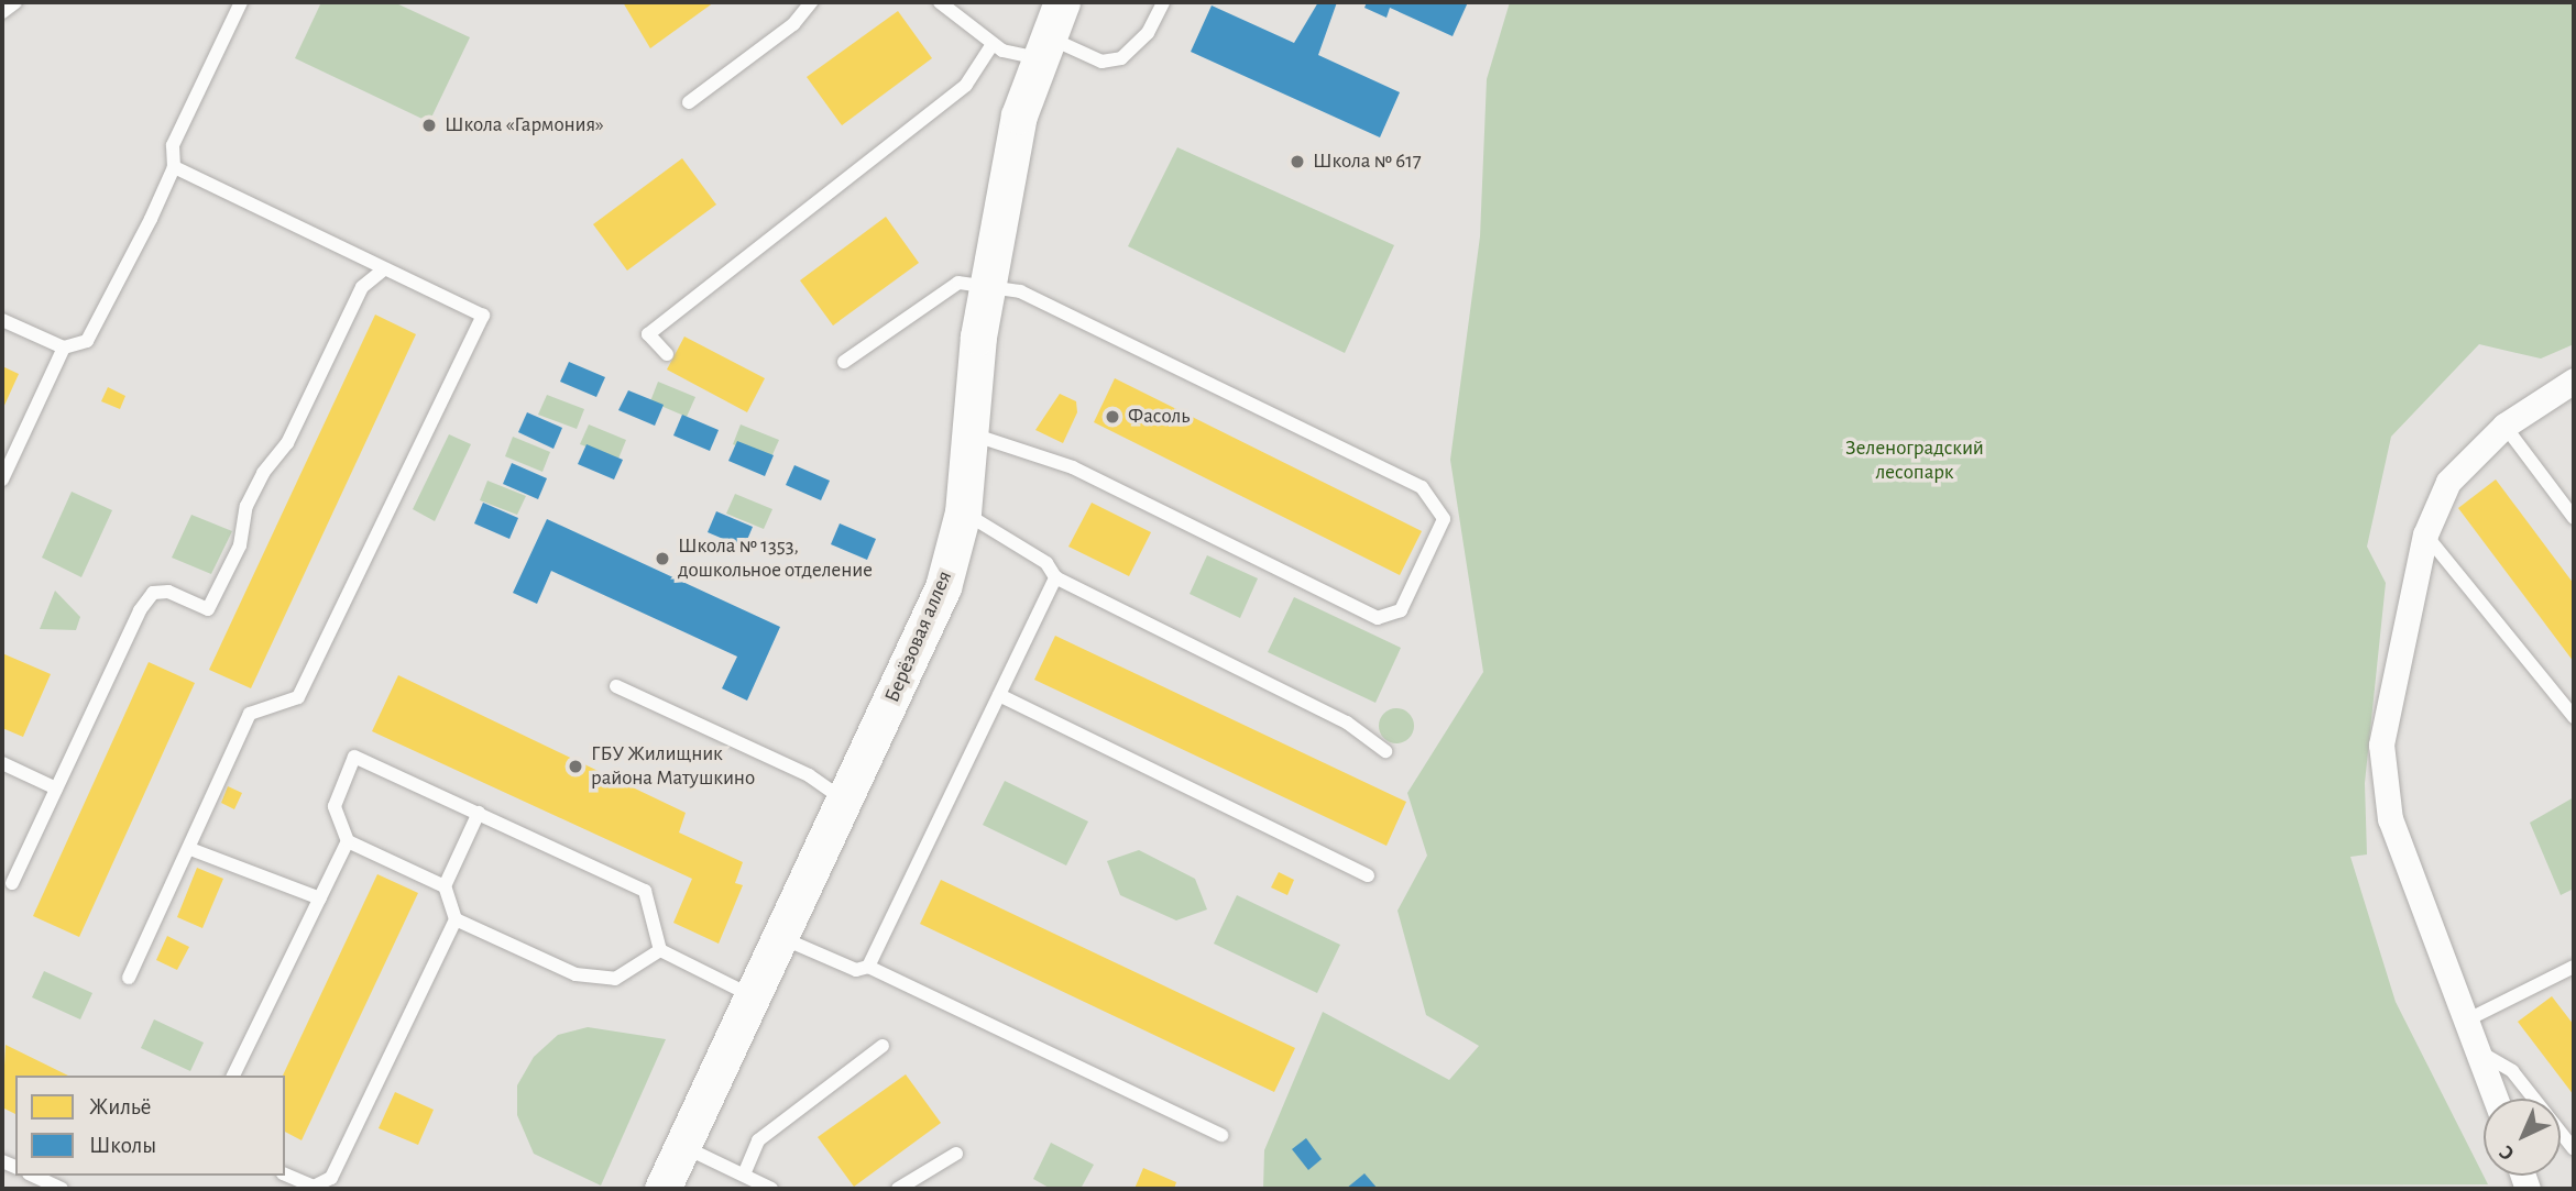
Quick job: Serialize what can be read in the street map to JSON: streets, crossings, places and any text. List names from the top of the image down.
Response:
{
  "streets": {
    "street": ["Берёзовая аллея"]
  },
  "parks": ["Зеленоградский лесопарк"],
  "places": [
    "Школа «Гармония»",
    "Школа № 617",
    "Фасоль",
    "Школа № 1353, дошкольное отделение",
    "ГБУ Жилищник района Матушкино"
  ],
  "legend": ["Жильё", "Школы"],
  "north": "bottom left"
}
